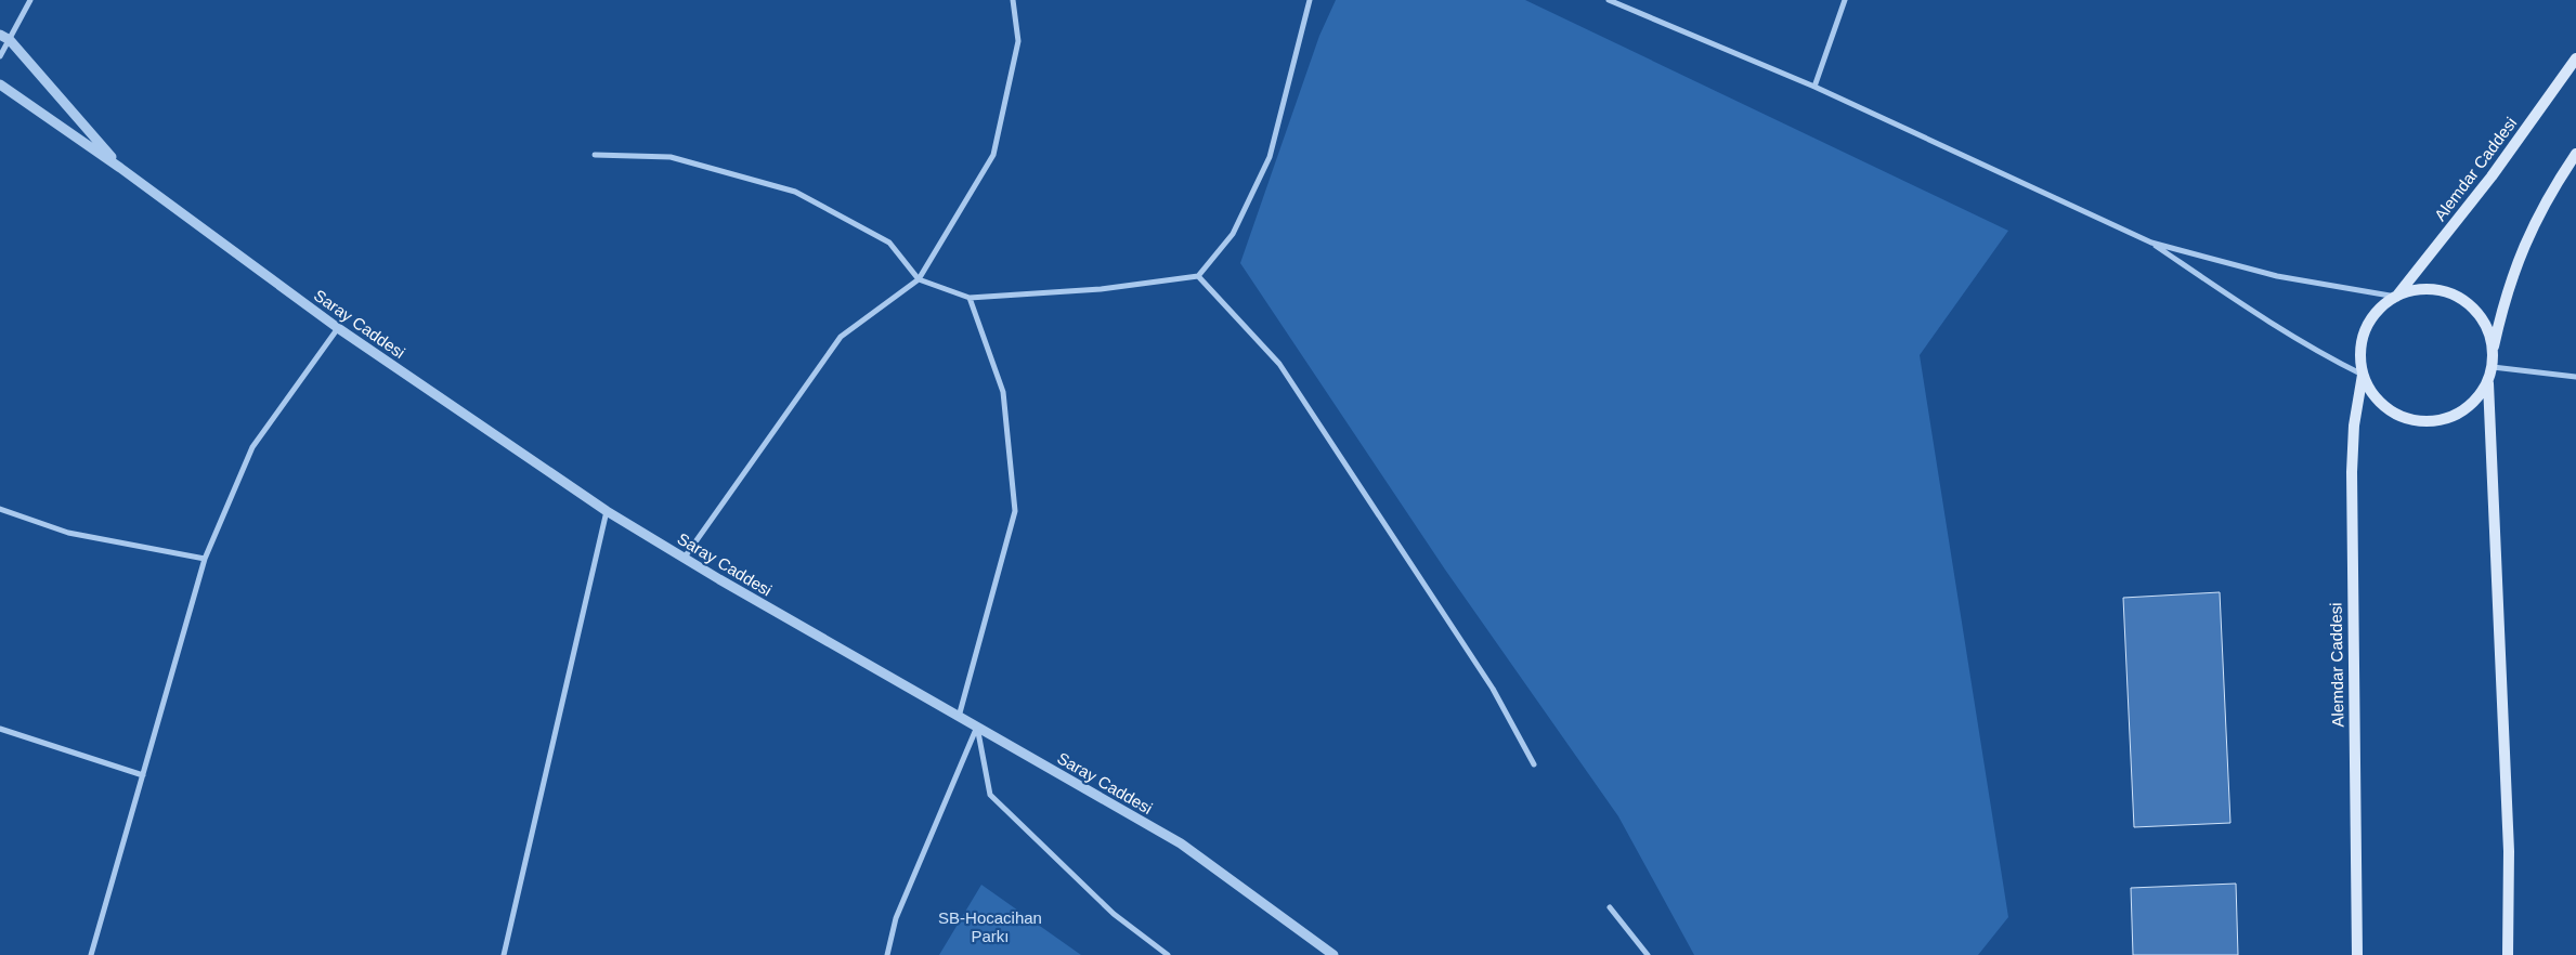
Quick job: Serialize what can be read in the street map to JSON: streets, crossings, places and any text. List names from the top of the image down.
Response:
{
  "streets": {
    "main road": ["Alemdar Caddesi"],
    "street": ["Saray Caddesi"]
  },
  "parks": ["SB-Hocacihan Parkı"]
}
